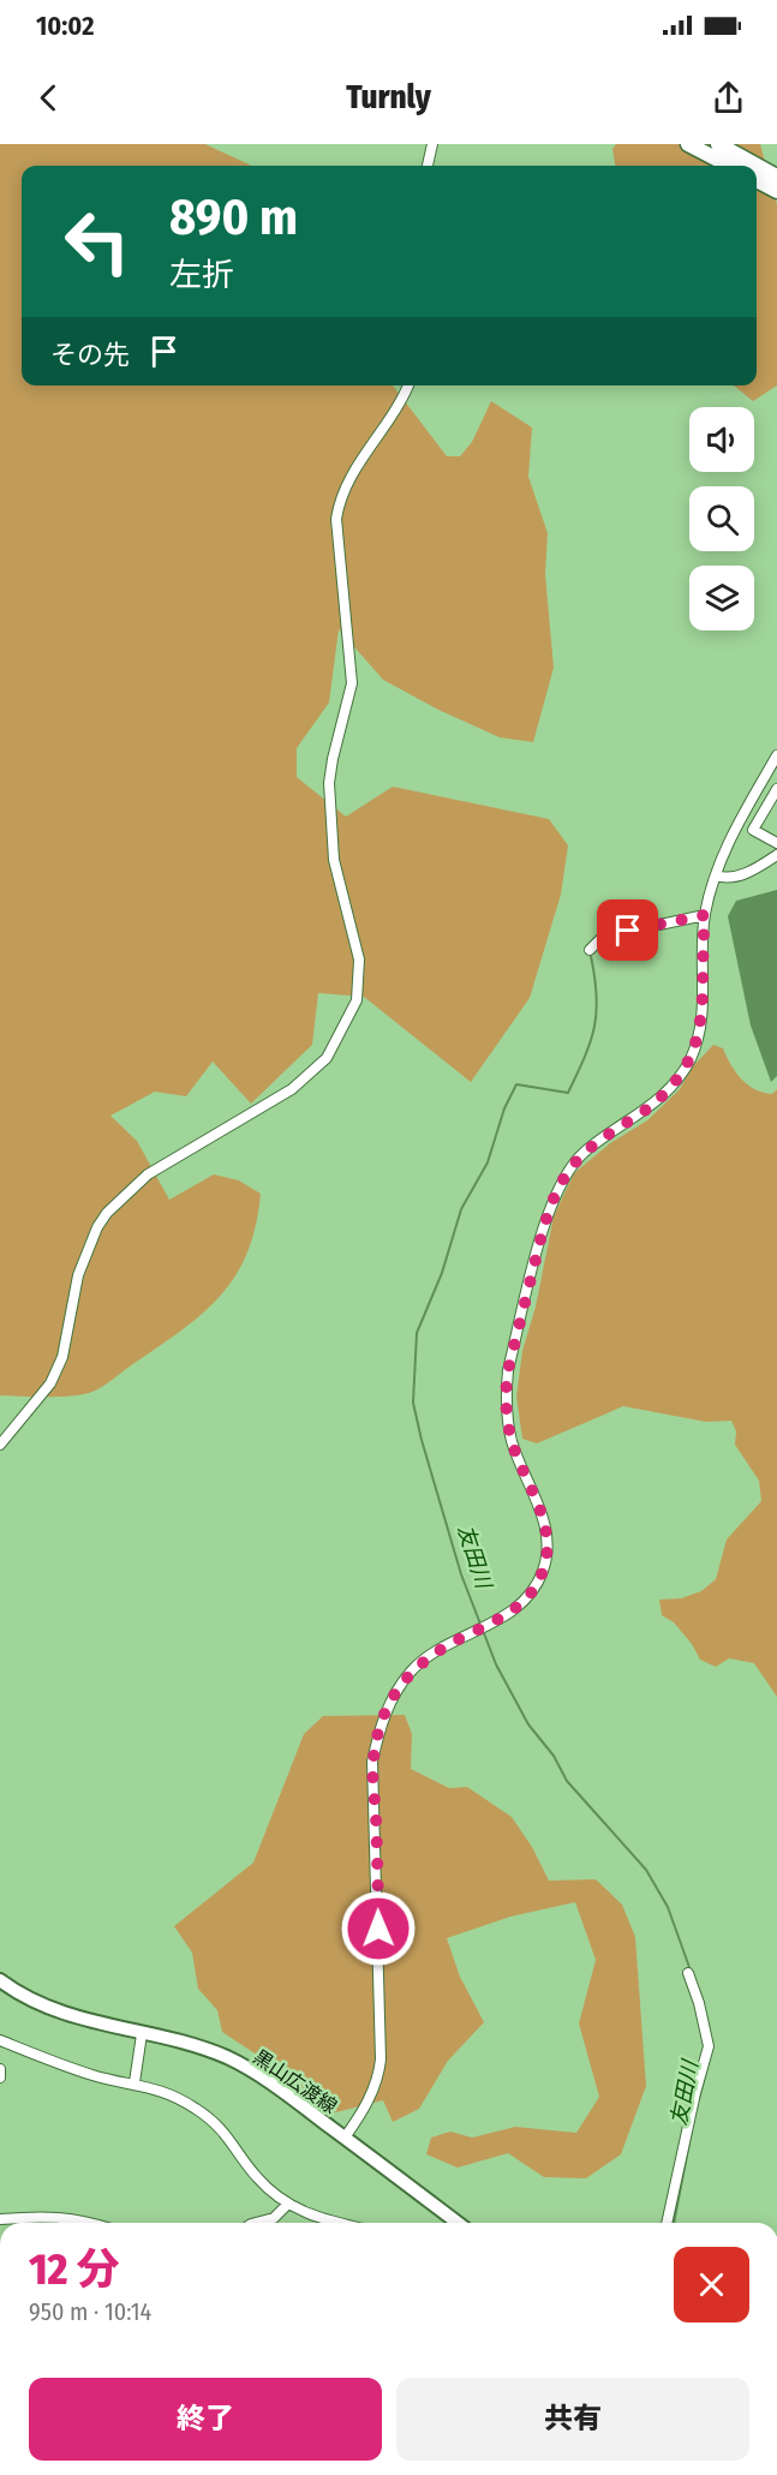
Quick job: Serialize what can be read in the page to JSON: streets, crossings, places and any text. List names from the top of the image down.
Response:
{
  "streets": {
    "main road": ["黒山広渡線"]
  },
  "water": ["友田川"],
  "page": {
    "status": "10:02",
    "header": "Turnly",
    "turn": ["890 m", "左折"],
    "then": "その先",
    "heading": ["12 分", "950 m · 10:14"],
    "buttons": ["終了", "共有"]
  }
}
